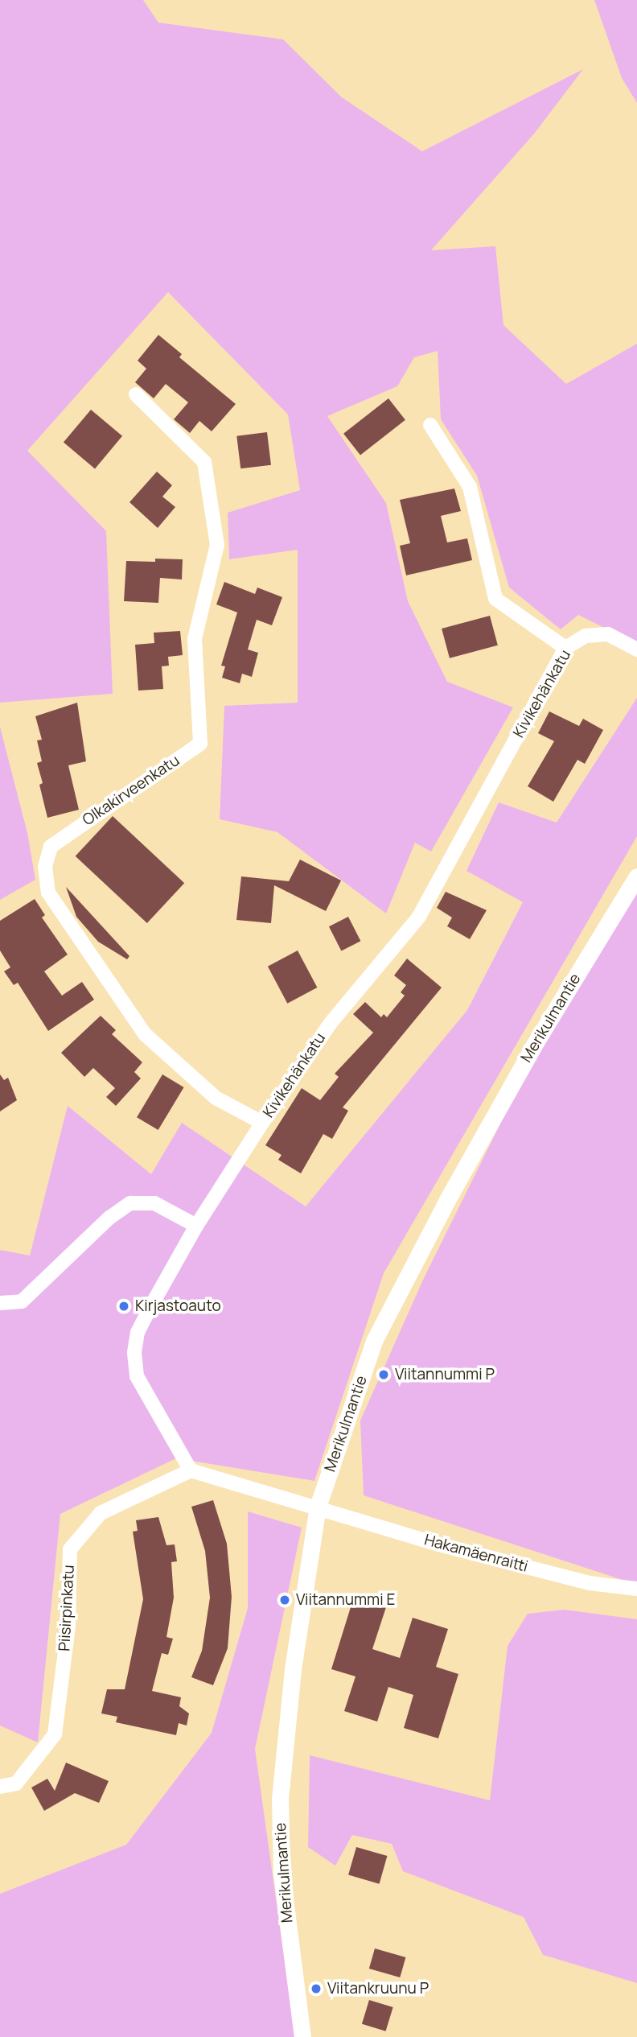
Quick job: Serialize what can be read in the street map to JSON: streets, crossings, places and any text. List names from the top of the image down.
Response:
{
  "streets": {
    "street": [
      "Kivikehänkatu",
      "Olkakirveenkatu",
      "Merikulmantie",
      "Hakamäenraitti",
      "Piisirpinkatu"
    ]
  },
  "crossings": [
    ["Kivikehänkatu", "Olkakirveenkatu"],
    ["Kivikehänkatu", "Piisirpinkatu"],
    ["Merikulmantie", "Hakamäenraitti"]
  ],
  "places": [
    "Kirjastoauto",
    "Viitannummi P",
    "Viitannummi E",
    "Viitankruunu P"
  ]
}
